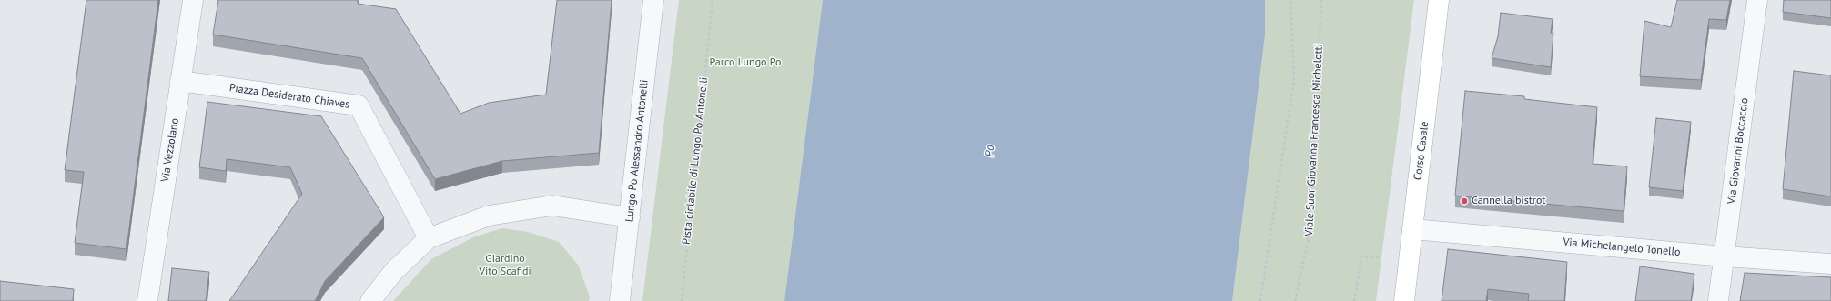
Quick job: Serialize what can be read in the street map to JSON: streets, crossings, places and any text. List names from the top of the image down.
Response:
{
  "streets": {
    "main road": ["Corso Casale"],
    "street": [
      "Piazza Desiderato Chiaves",
      "Via Vezzolano",
      "Lungo Po Alessandro Antonelli",
      "Via Giovanni Boccaccio",
      "Via Michelangelo Tonello"
    ],
    "path": ["Viale Suor Giovanna Francesca Michelotti", "Pista ciclabile di Lungo Po Antonelli"]
  },
  "crossings": [
    ["Piazza Desiderato Chiaves", "Via Vezzolano"],
    ["Corso Casale", "Via Michelangelo Tonello"],
    ["Via Giovanni Boccaccio", "Via Michelangelo Tonello"]
  ],
  "water": ["Po"],
  "parks": ["Parco Lungo Po", "Giardino Vito Scafidi"],
  "places": ["Cannella bistrot"]
}
